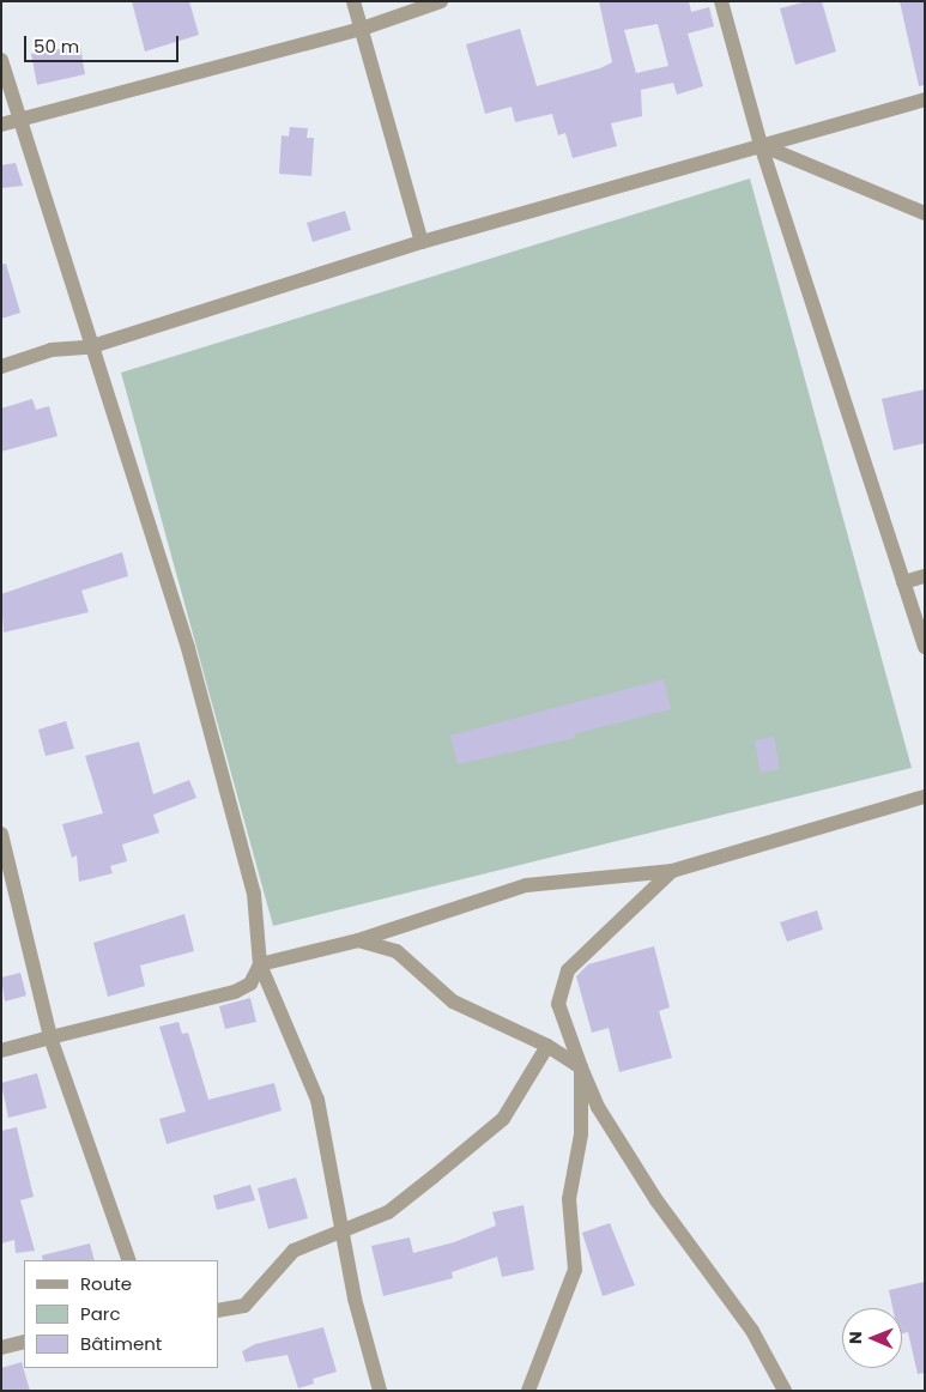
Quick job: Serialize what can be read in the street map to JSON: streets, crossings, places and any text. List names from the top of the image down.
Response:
{
  "legend": ["Route", "Parc", "Bâtiment"],
  "scale_bar": "50 m",
  "north": "left"
}
